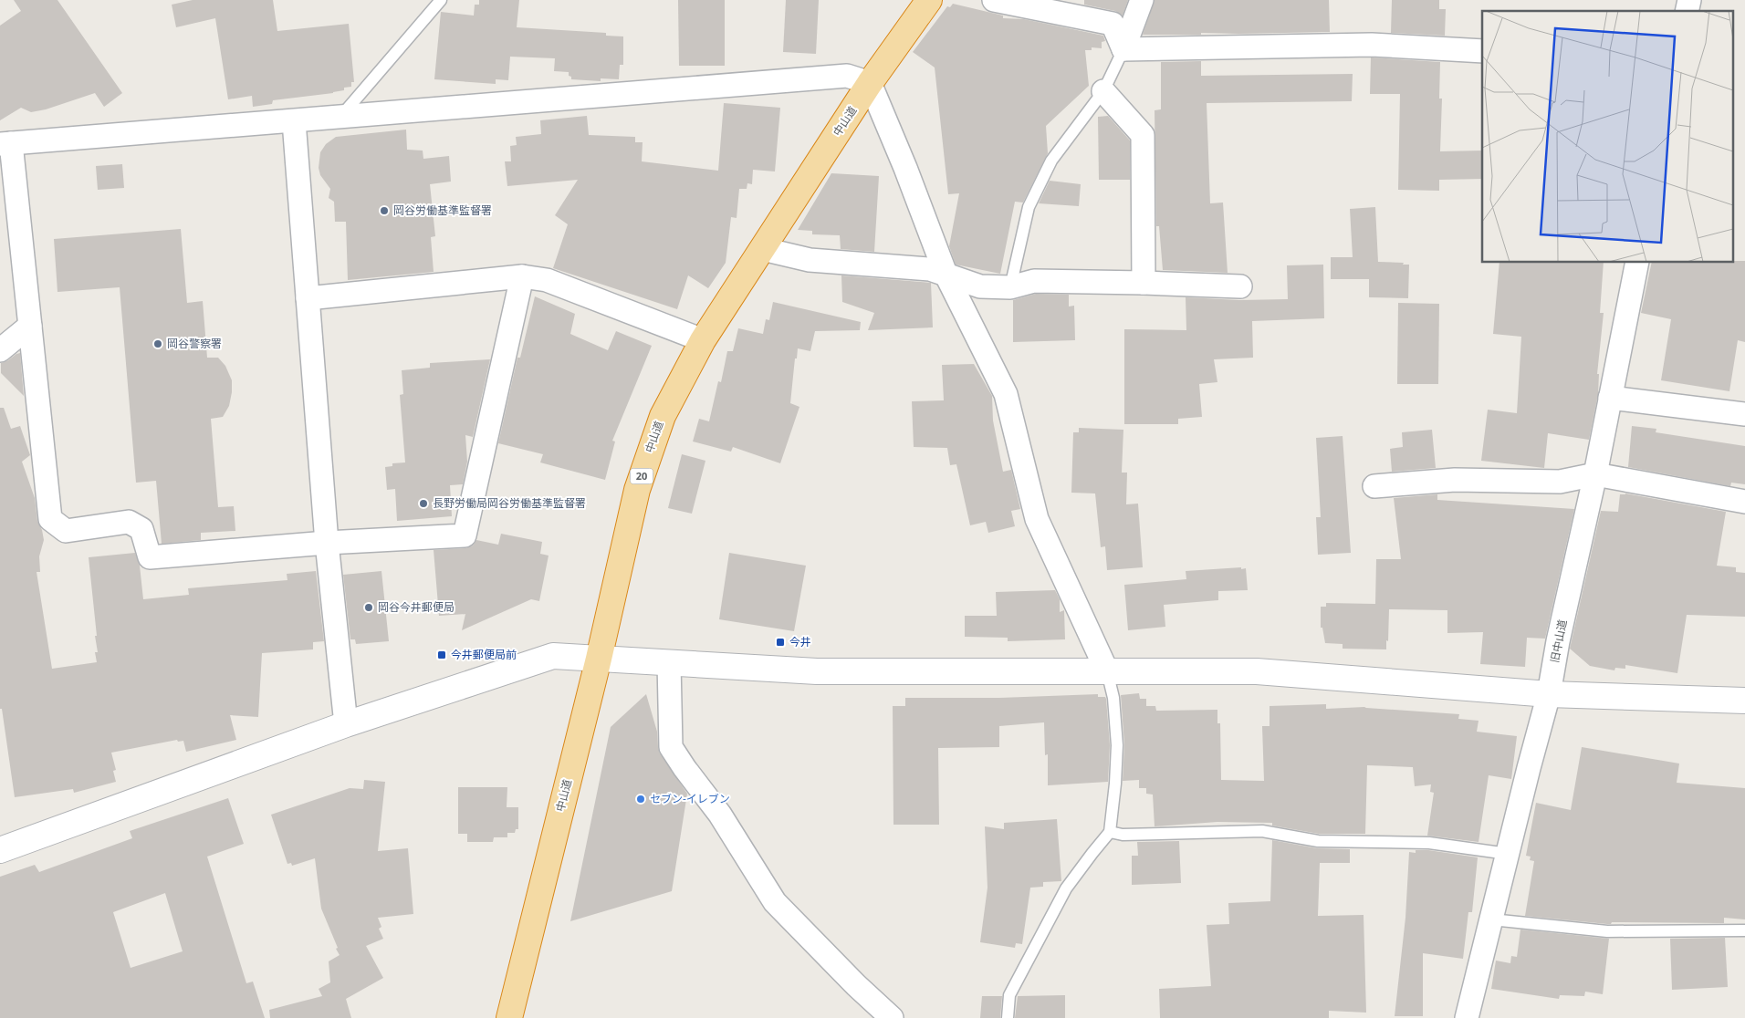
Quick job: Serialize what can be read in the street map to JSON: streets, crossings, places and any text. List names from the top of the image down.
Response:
{
  "streets": {
    "highway": ["中山道", "20"],
    "street": ["旧中山道"]
  },
  "places": {
    "other": [
      "岡谷労働基準監督署",
      "岡谷警察署",
      "長野労働局岡谷労働基準監督署",
      "岡谷今井郵便局",
      "セブン-イレブン"
    ],
    "transit": ["今井", "今井郵便局前"]
  }
}
